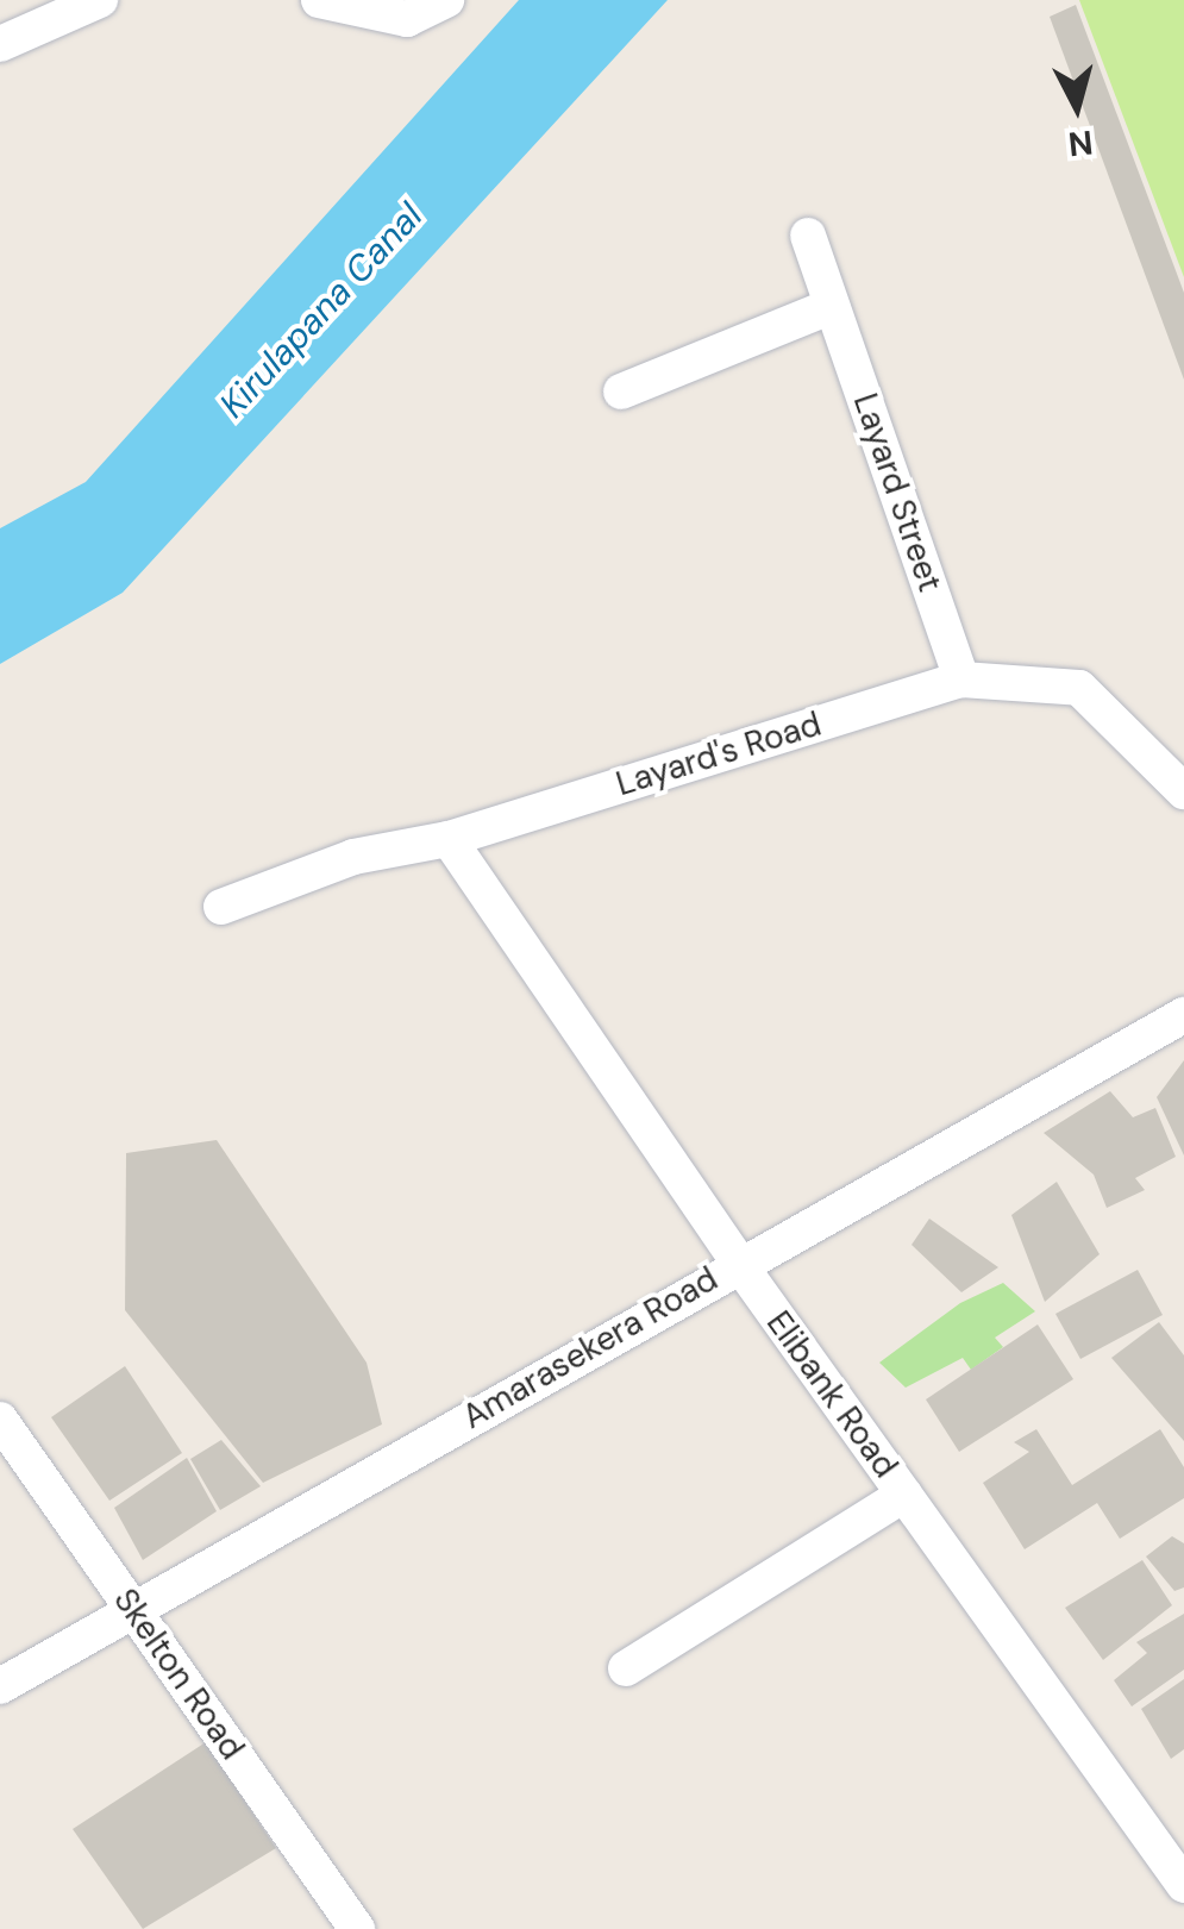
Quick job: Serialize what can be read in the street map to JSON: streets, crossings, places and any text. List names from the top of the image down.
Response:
{
  "streets": {
    "street": [
      "Layard Street",
      "Layard's Road",
      "Amarasekera Road",
      "Elibank Road",
      "Skelton Road"
    ]
  },
  "crossings": [
    ["Layard Street", "Layard's Road"],
    ["Layard's Road", "Elibank Road"],
    ["Amarasekera Road", "Elibank Road"],
    ["Amarasekera Road", "Skelton Road"]
  ],
  "water": ["Kirulapana Canal"],
  "north": "bottom"
}
